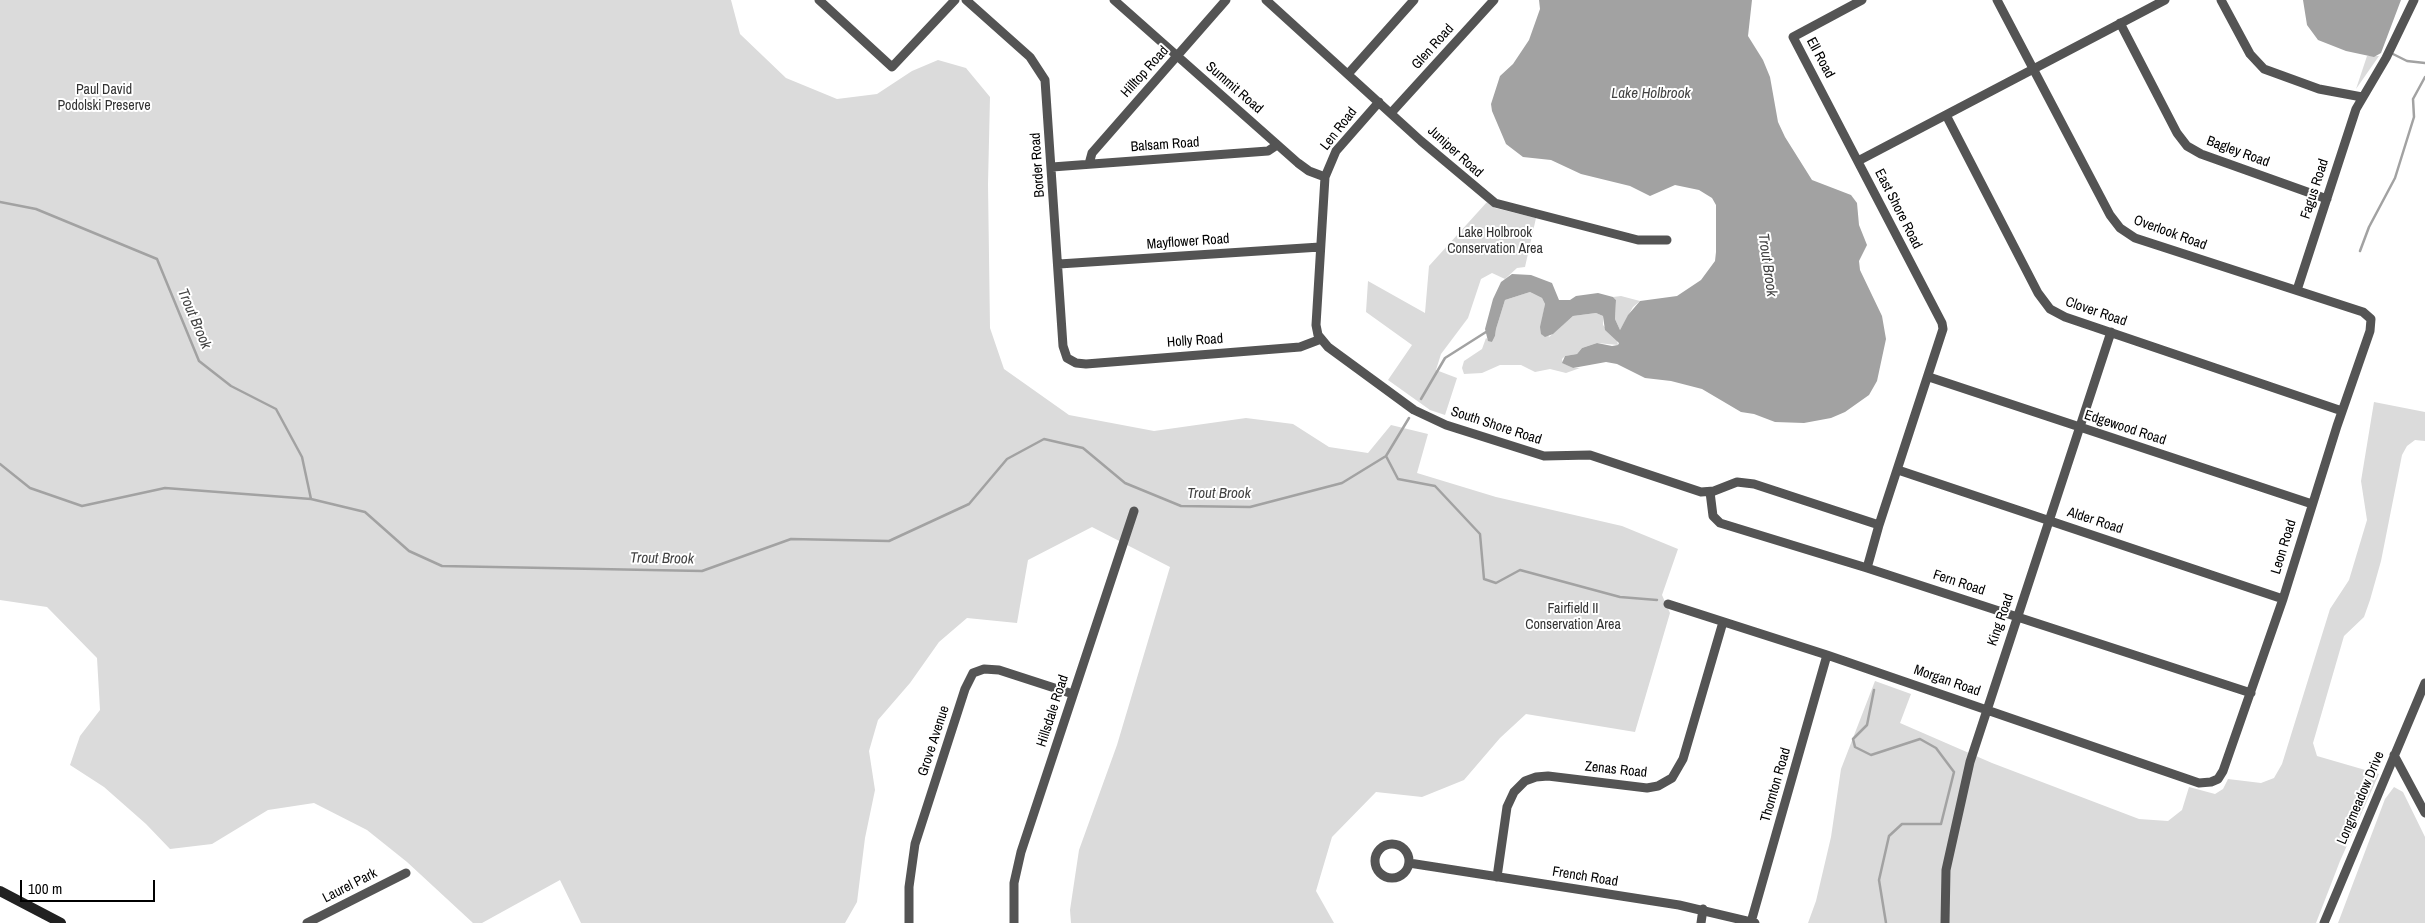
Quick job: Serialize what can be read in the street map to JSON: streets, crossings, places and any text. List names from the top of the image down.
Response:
{
  "streets": {
    "street": [
      "Glen Road",
      "Ell Road",
      "Hilltop Road",
      "Summit Road",
      "Len Road",
      "Balsam Road",
      "Juniper Road",
      "Bagley Road",
      "Border Road",
      "Fagus Road",
      "East Shore Road",
      "Overlook Road",
      "Mayflower Road",
      "Clover Road",
      "Holly Road",
      "South Shore Road",
      "Edgewood Road",
      "Alder Road",
      "Leon Road",
      "Fern Road",
      "King Road",
      "Morgan Road",
      "Hillsdale Road",
      "Grove Avenue",
      "Zenas Road",
      "Thornton Road",
      "Longmeadow Drive",
      "French Road",
      "Laurel Park"
    ]
  },
  "crossings": [
    ["Glen Road", "Juniper Road"],
    ["Ell Road", "East Shore Road"],
    ["Hilltop Road", "Summit Road"],
    ["Hilltop Road", "Balsam Road"],
    ["Summit Road", "Len Road"],
    ["Summit Road", "Balsam Road"],
    ["Len Road", "Juniper Road"],
    ["Balsam Road", "Border Road"],
    ["Bagley Road", "Fagus Road"],
    ["Bagley Road", "East Shore Road"],
    ["Border Road", "Mayflower Road"],
    ["Border Road", "Holly Road"],
    ["Fagus Road", "Overlook Road"],
    ["East Shore Road", "Overlook Road"],
    ["East Shore Road", "Clover Road"],
    ["East Shore Road", "Edgewood Road"],
    ["East Shore Road", "Alder Road"],
    ["East Shore Road", "Fern Road"],
    ["Overlook Road", "Leon Road"],
    ["Clover Road", "Leon Road"],
    ["Clover Road", "King Road"],
    ["Holly Road", "South Shore Road"],
    ["South Shore Road", "Fern Road"],
    ["Edgewood Road", "Leon Road"],
    ["Edgewood Road", "King Road"],
    ["Alder Road", "Leon Road"],
    ["Alder Road", "King Road"],
    ["Leon Road", "Fern Road"],
    ["Leon Road", "Morgan Road"],
    ["Fern Road", "King Road"],
    ["King Road", "Morgan Road"],
    ["Morgan Road", "Zenas Road"],
    ["Morgan Road", "Thornton Road"],
    ["Hillsdale Road", "Grove Avenue"],
    ["Zenas Road", "French Road"],
    ["Thornton Road", "French Road"]
  ],
  "water": ["Lake Holbrook", "Trout Brook"],
  "parks": ["Paul David Podolski Preserve", "Lake Holbrook Conservation Area", "Fairfield II Conservation Area"],
  "scale_bar": "100 m"
}
